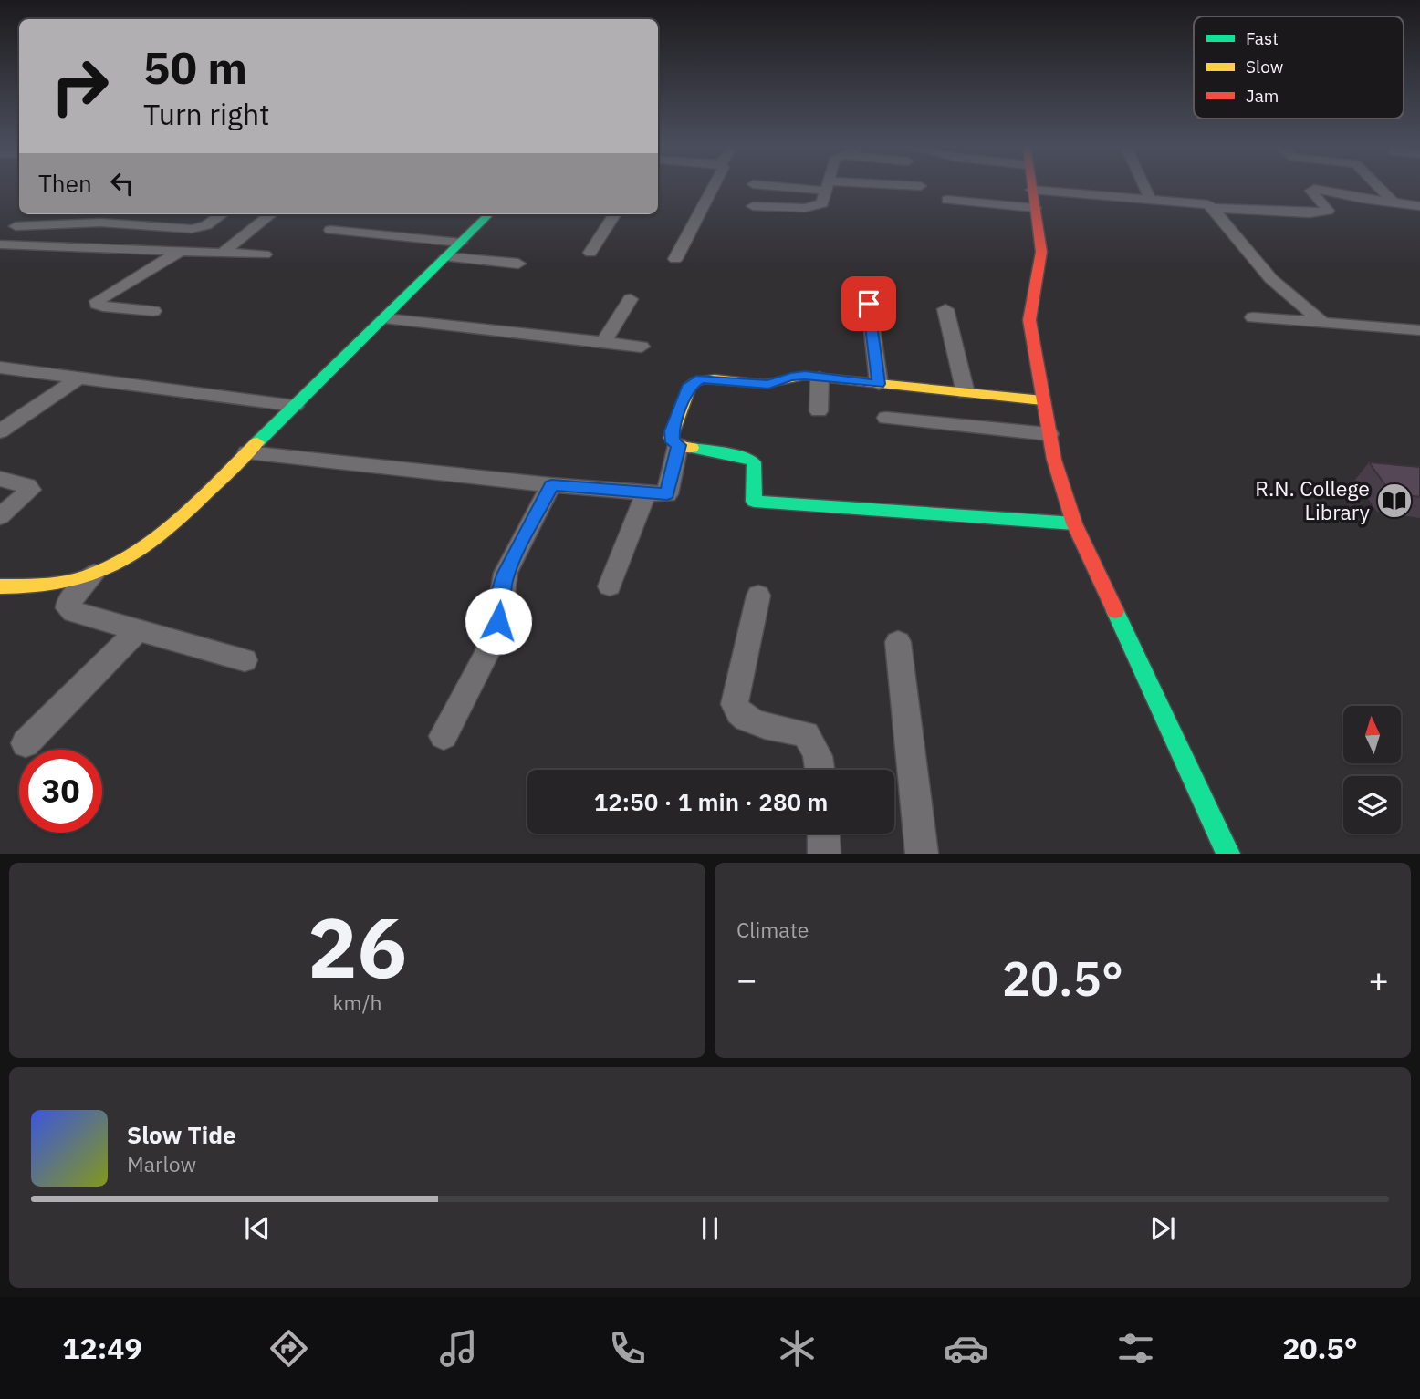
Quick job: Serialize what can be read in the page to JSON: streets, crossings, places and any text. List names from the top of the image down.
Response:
{
  "places": {
    "library": ["R.N. College Library"]
  },
  "legend": ["Fast", "Slow", "Jam"],
  "north": "top",
  "page": {
    "turn": ["50 m", "Turn right"],
    "then": "Then",
    "limit": "30",
    "trip": "12:50 · 1 min · 280 m",
    "tile": [
      ["26", "km/h"],
      "Climate"
    ],
    "heat": ["−", "20.5°", "+"],
    "song": ["Slow Tide", "Marlow"],
    "tabs": ["12:49", "20.5°"]
  }
}
